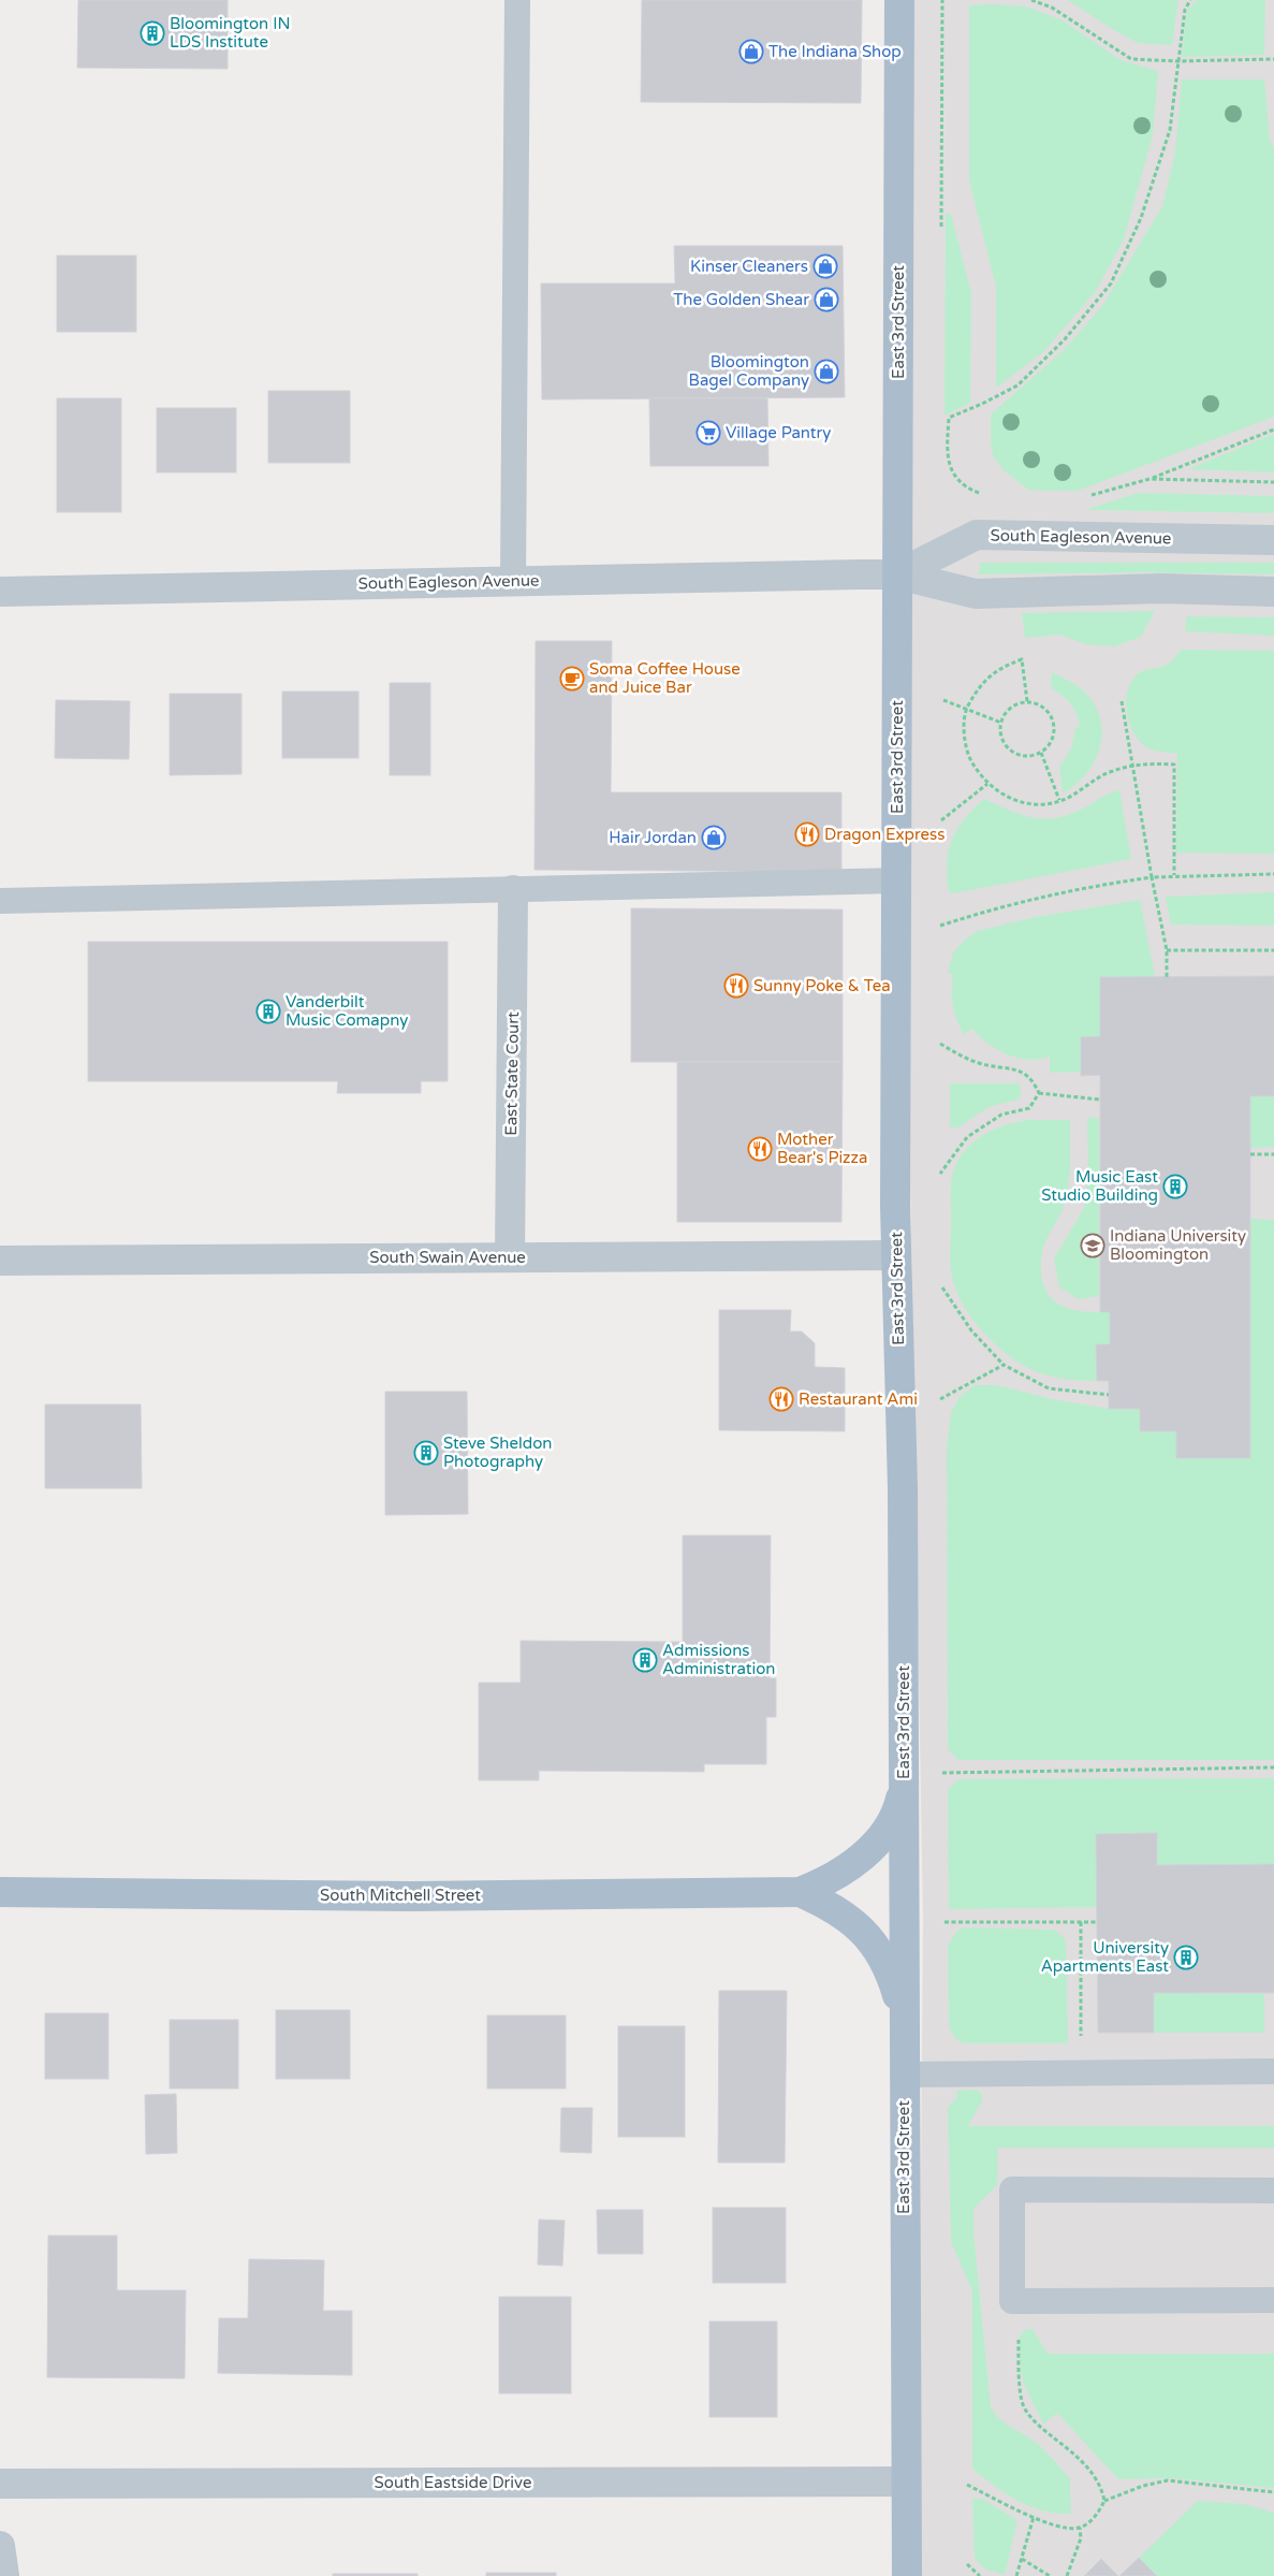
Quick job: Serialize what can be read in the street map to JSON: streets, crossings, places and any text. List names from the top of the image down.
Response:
{
  "streets": {
    "main road": ["East 3rd Street", "South Mitchell Street"],
    "street": [
      "South Eagleson Avenue",
      "East State Court",
      "South Swain Avenue",
      "South Eastside Drive"
    ]
  },
  "crossings": [
    ["East 3rd Street", "South Eagleson Avenue"],
    ["East 3rd Street", "South Swain Avenue"],
    ["East 3rd Street", "South Mitchell Street"],
    ["East 3rd Street", "South Eastside Drive"],
    ["East State Court", "South Swain Avenue"]
  ],
  "places": {
    "building": [
      "Bloomington IN LDS Institute",
      "Vanderbilt Music Comapny",
      "Music East Studio Building",
      "Steve Sheldon Photography",
      "Admissions Administration",
      "University Apartments East"
    ],
    "shop": [
      "The Indiana Shop",
      "Kinser Cleaners",
      "The Golden Shear",
      "Bloomington Bagel Company",
      "Hair Jordan"
    ],
    "supermarket": ["Village Pantry"],
    "cafe": ["Soma Coffee House and Juice Bar"],
    "restaurant": [
      "Dragon Express",
      "Sunny Poke & Tea",
      "Mother Bear's Pizza",
      "Restaurant Ami"
    ],
    "school or university": ["Indiana University Bloomington"]
  }
}
